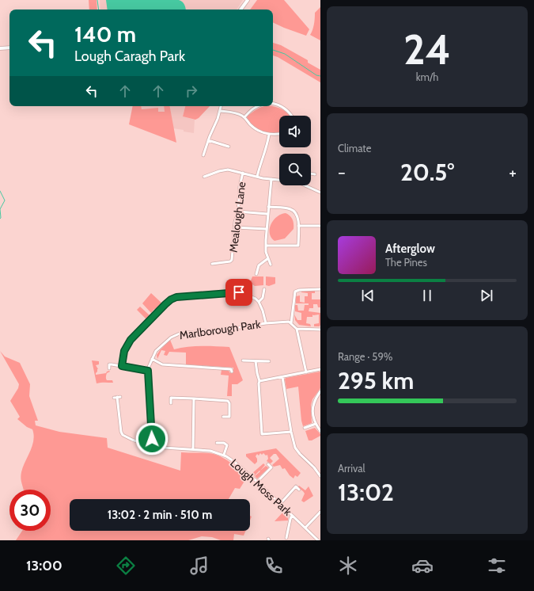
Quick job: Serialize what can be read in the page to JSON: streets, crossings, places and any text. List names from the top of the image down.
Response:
{
  "streets": {
    "street": ["Mealough Lane", "Marlborough Park", "Lough Moss Park"]
  },
  "page": {
    "tile": [
      ["24", "km/h"],
      "Climate",
      ["Range · 59%", "295 km"],
      ["Arrival", "13:02"]
    ],
    "turn": ["140 m", "Lough Caragh Park"],
    "heat": ["−", "20.5°", "+"],
    "song": ["Afterglow", "The Pines"],
    "limit": "30",
    "trip": "13:02 · 2 min · 510 m",
    "tabs": "13:00"
  }
}
